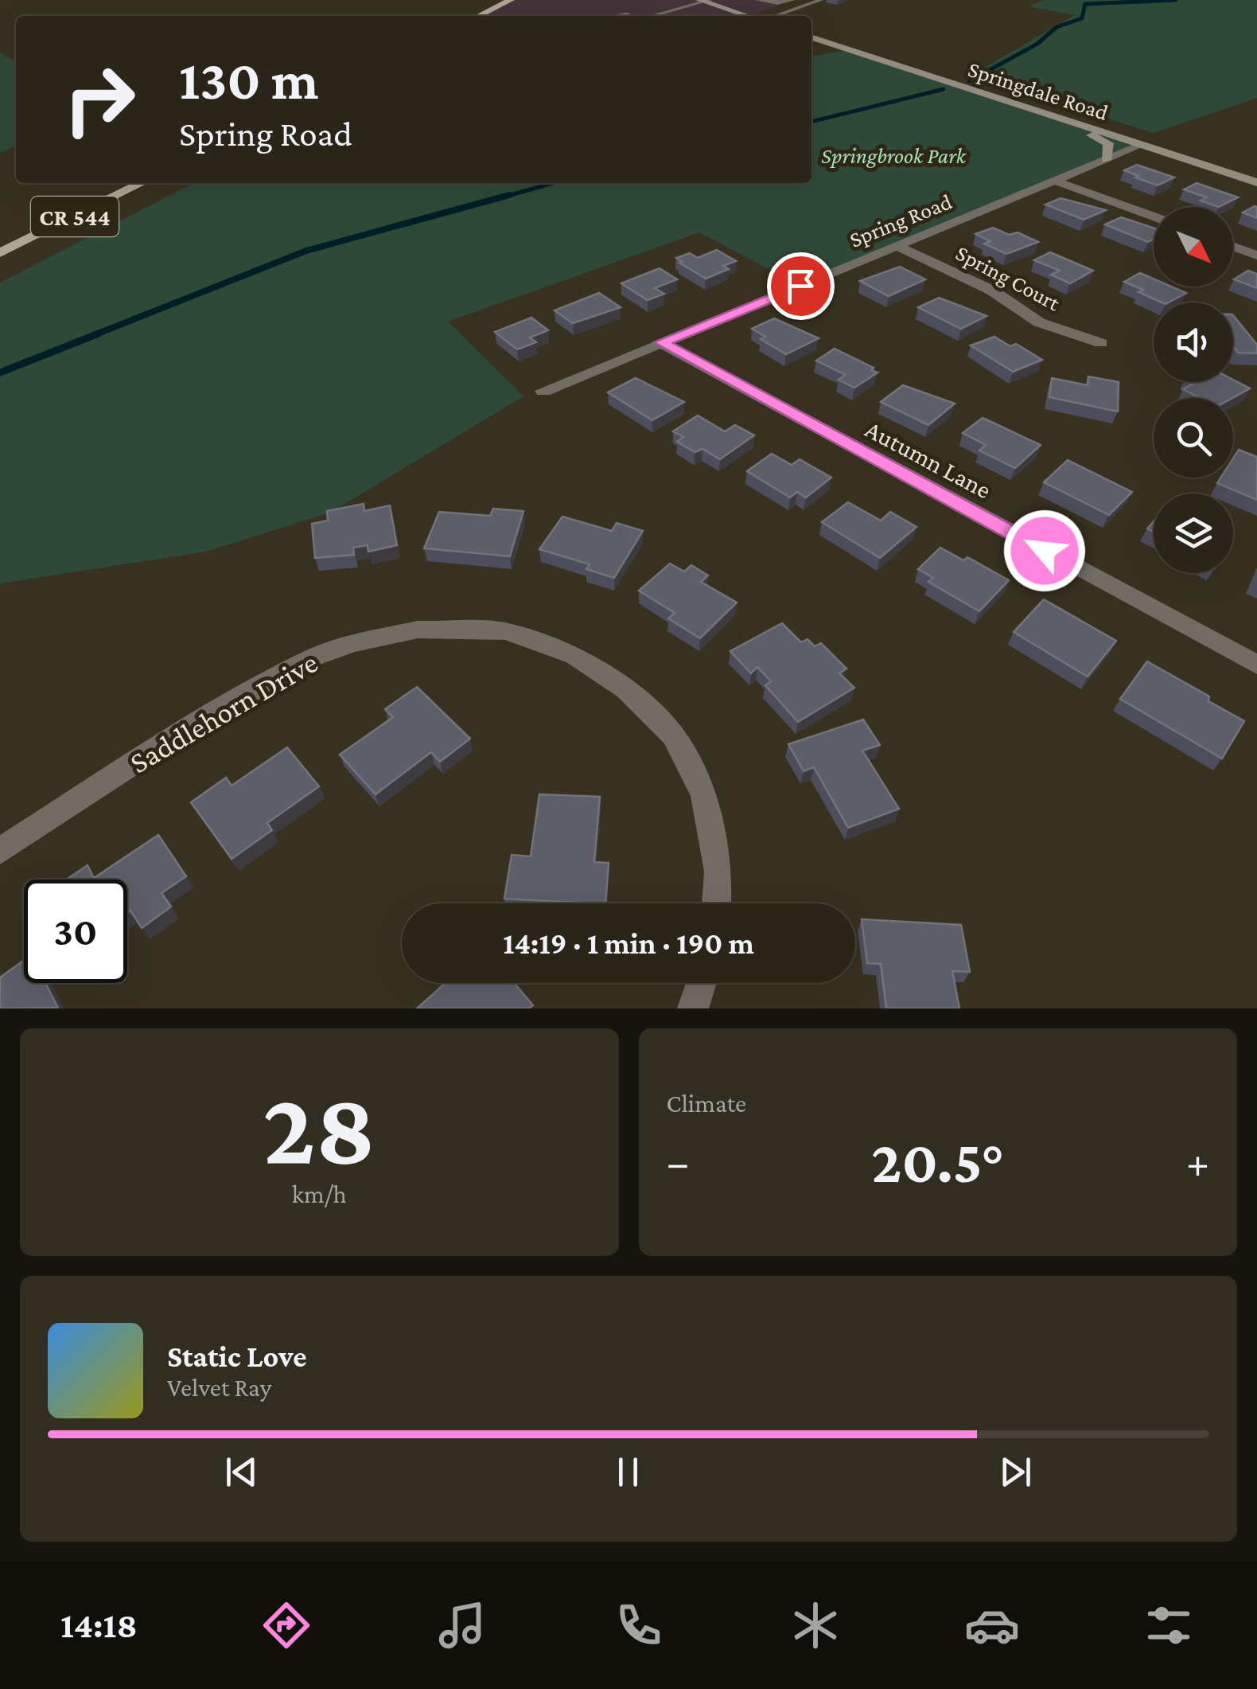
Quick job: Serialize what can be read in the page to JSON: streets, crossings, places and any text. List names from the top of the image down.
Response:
{
  "streets": {
    "main road": ["Springdale Road", "CR 544"],
    "street": [
      "Spring Road",
      "Spring Court",
      "Autumn Lane",
      "Saddlehorn Drive"
    ]
  },
  "crossings": [
    ["Springdale Road", "Spring Road"],
    ["Spring Road", "Spring Court"],
    ["Spring Road", "Autumn Lane"]
  ],
  "parks": ["Springbrook Park"],
  "north": "bottom right",
  "page": {
    "turn": ["130 m", "Spring Road"],
    "limit": "30",
    "trip": "14:19 · 1 min · 190 m",
    "tile": [
      ["28", "km/h"],
      "Climate"
    ],
    "heat": ["−", "20.5°", "+"],
    "song": ["Static Love", "Velvet Ray"],
    "tabs": "14:18"
  }
}
